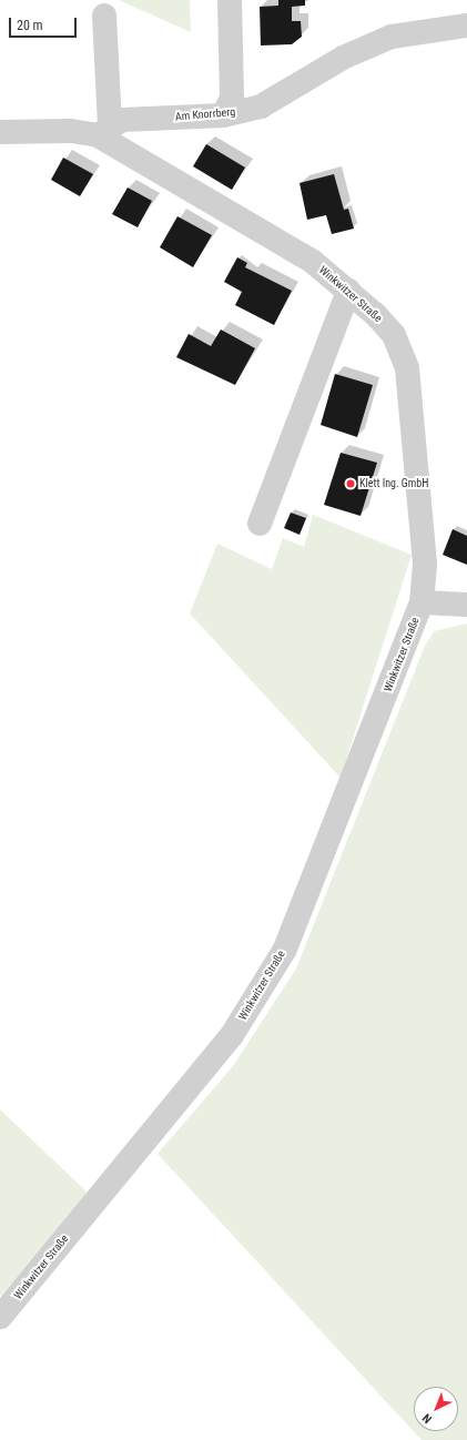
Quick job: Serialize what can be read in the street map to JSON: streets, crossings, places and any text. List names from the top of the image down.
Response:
{
  "streets": {
    "street": ["Am Knorrberg", "Winkwitzer Straße"]
  },
  "crossings": [
    ["Am Knorrberg", "Winkwitzer Straße"]
  ],
  "places": ["Klett Ing. GmbH"],
  "scale_bar": "20 m",
  "north": "bottom left"
}
